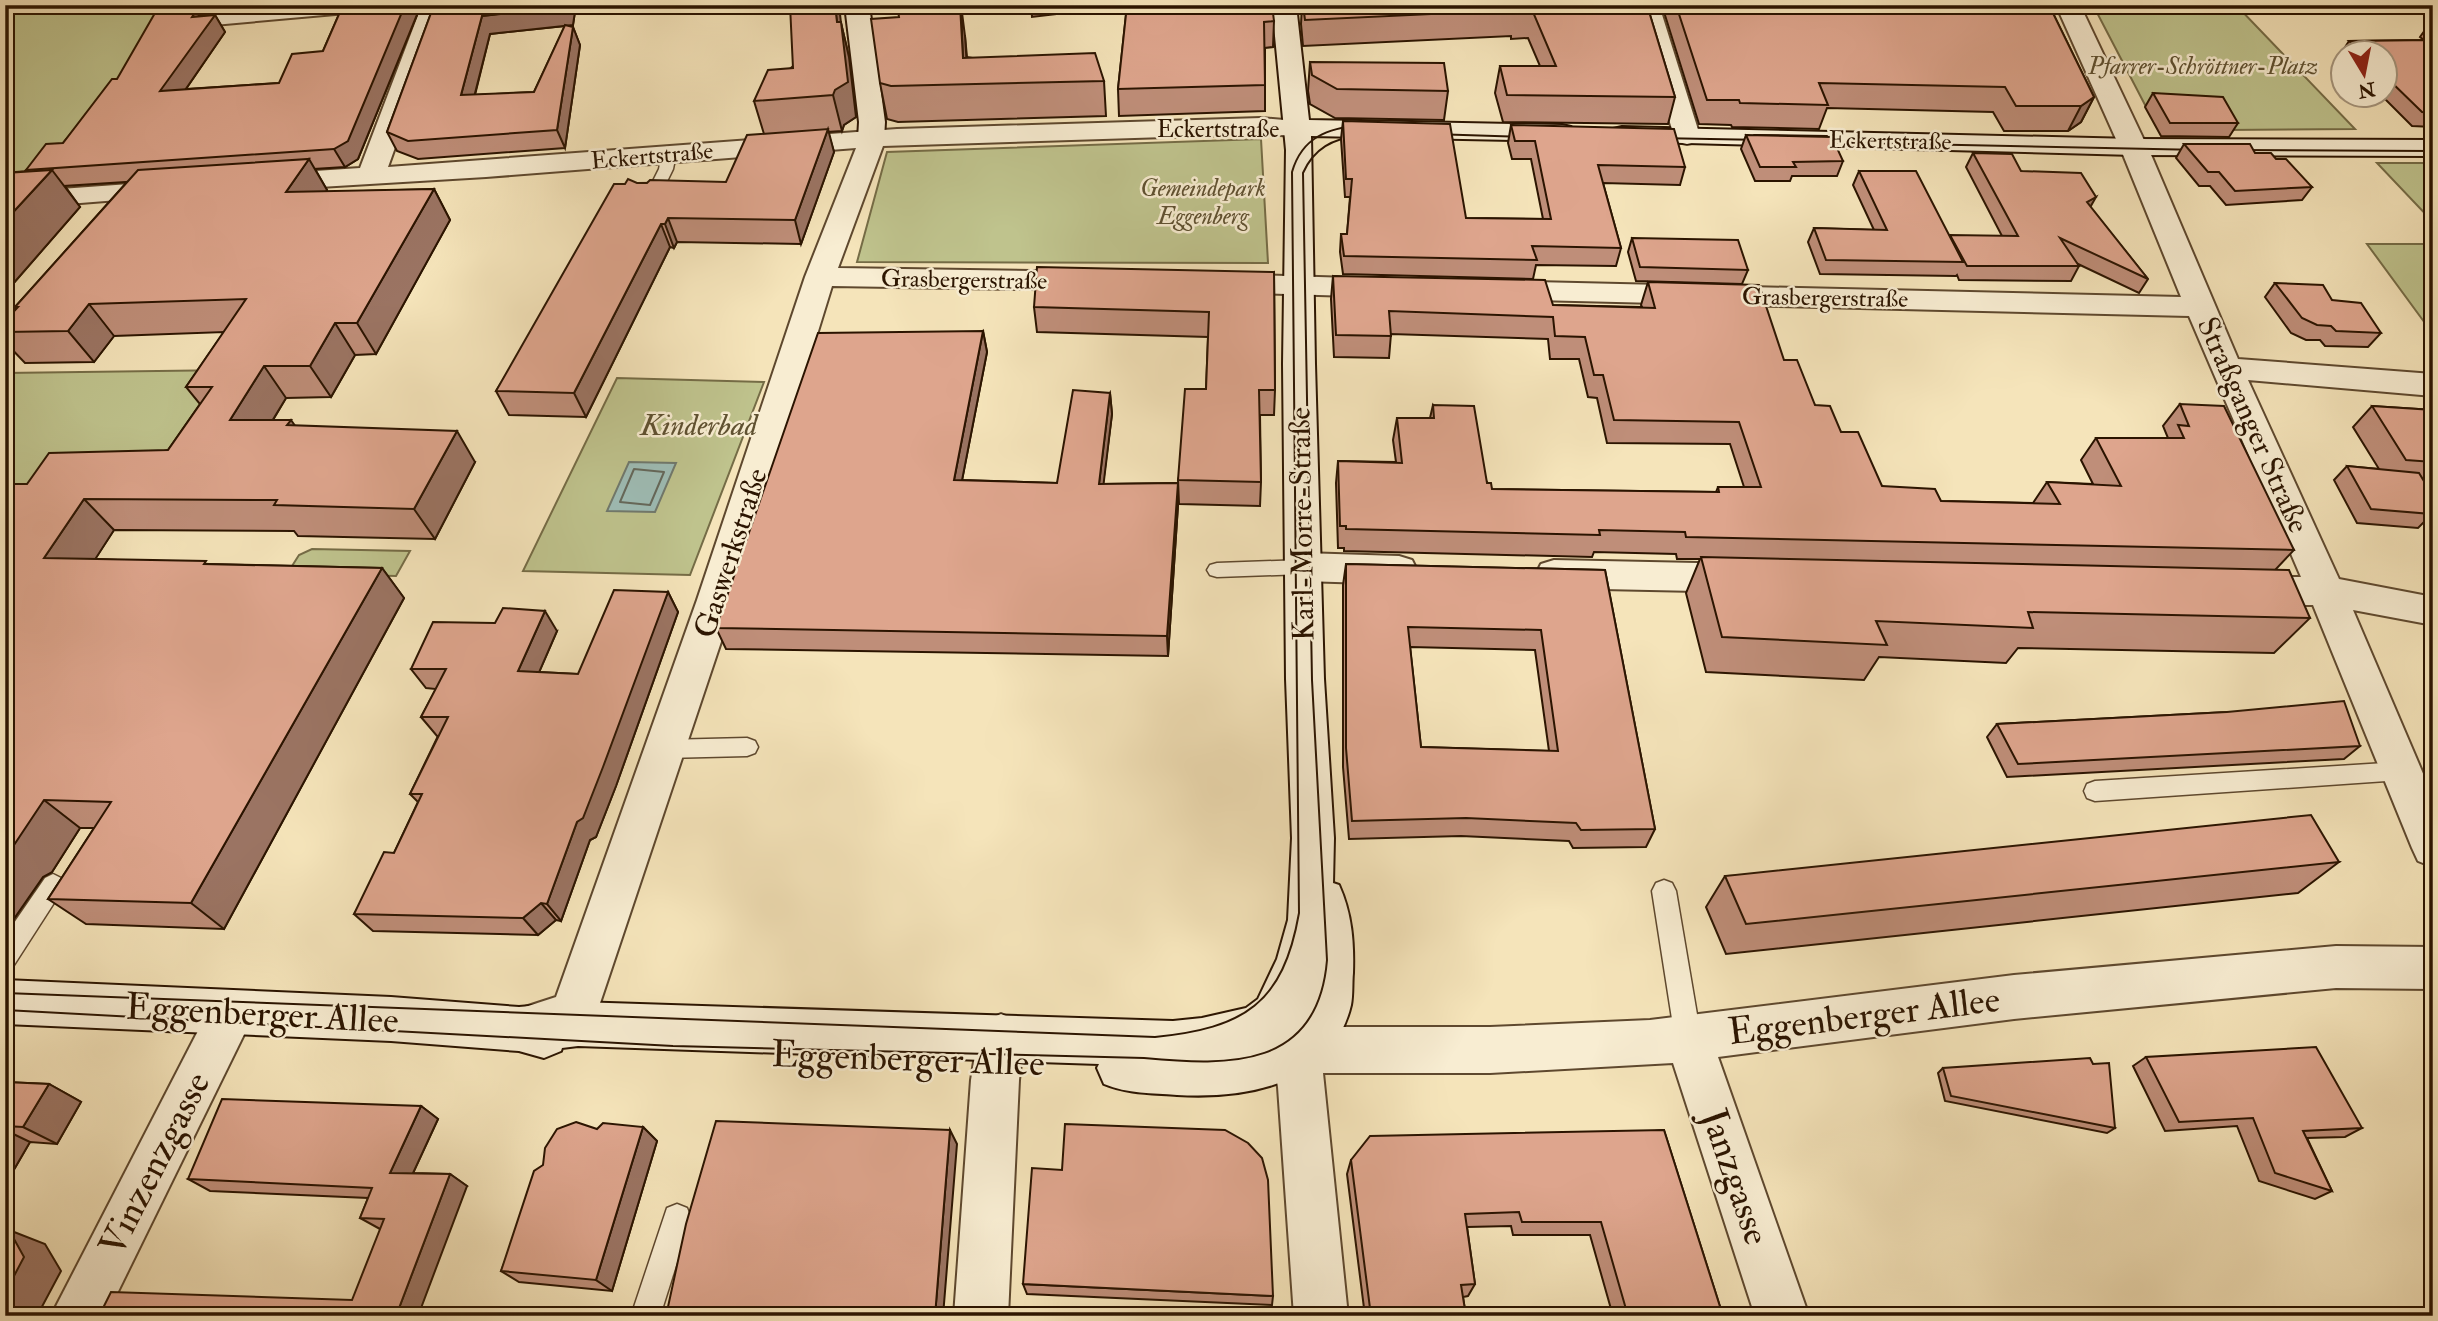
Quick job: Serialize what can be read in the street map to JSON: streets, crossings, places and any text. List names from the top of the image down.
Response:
{
  "streets": {
    "street": [
      "Eckertstraße",
      "Grasbergerstraße",
      "Straßganger Straße",
      "Karl-Morre-Straße",
      "Gaswerkstraße",
      "Eggenberger Allee",
      "Vinzenzgasse",
      "Janzgasse"
    ]
  },
  "crossings": [
    ["Eckertstraße", "Straßganger Straße"],
    ["Eckertstraße", "Karl-Morre-Straße"],
    ["Eckertstraße", "Gaswerkstraße"],
    ["Grasbergerstraße", "Straßganger Straße"],
    ["Grasbergerstraße", "Gaswerkstraße"],
    ["Karl-Morre-Straße", "Eggenberger Allee"],
    ["Gaswerkstraße", "Eggenberger Allee"],
    ["Eggenberger Allee", "Vinzenzgasse"],
    ["Eggenberger Allee", "Janzgasse"]
  ],
  "parks": ["Pfarrer-Schröttner-Platz", "Gemeindepark Eggenberg", "Kinderbad"],
  "north": "bottom"
}
